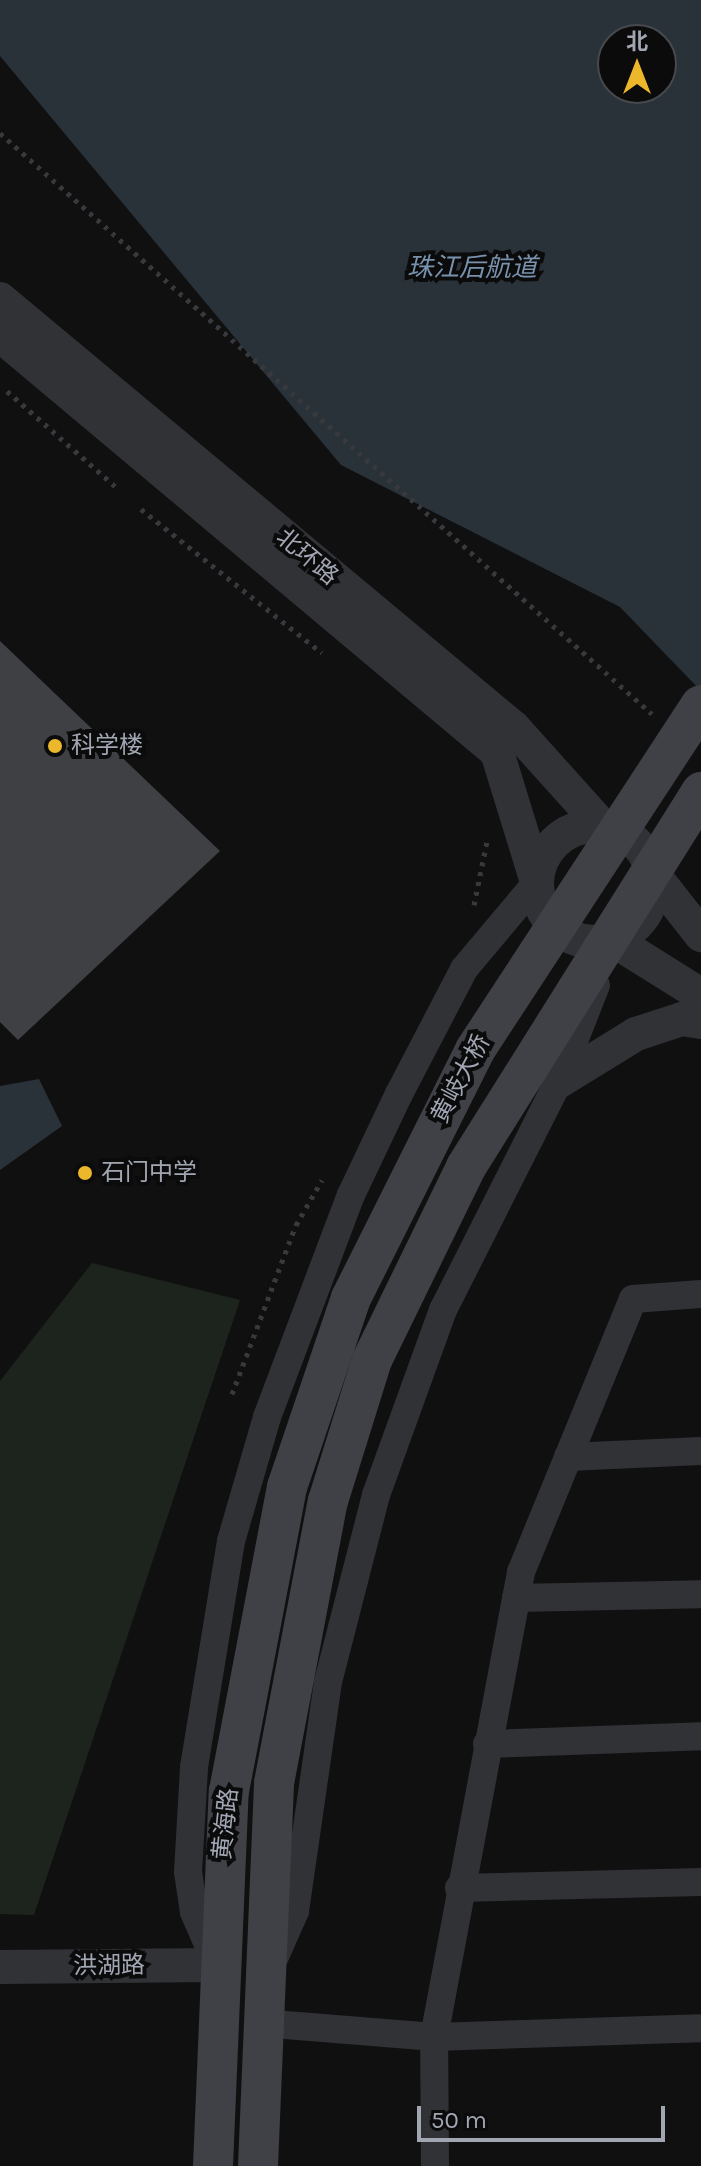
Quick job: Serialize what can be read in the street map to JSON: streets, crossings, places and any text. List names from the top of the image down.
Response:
{
  "streets": {
    "main road": ["黄岐大桥", "黄海路"],
    "street": ["北环路", "洪湖路"]
  },
  "crossings": [
    ["黄岐大桥", "黄海路"],
    ["黄海路", "洪湖路"]
  ],
  "water": ["珠江后航道"],
  "places": ["科学楼", "石门中学"],
  "scale_bar": "50 m",
  "north": "top"
}
